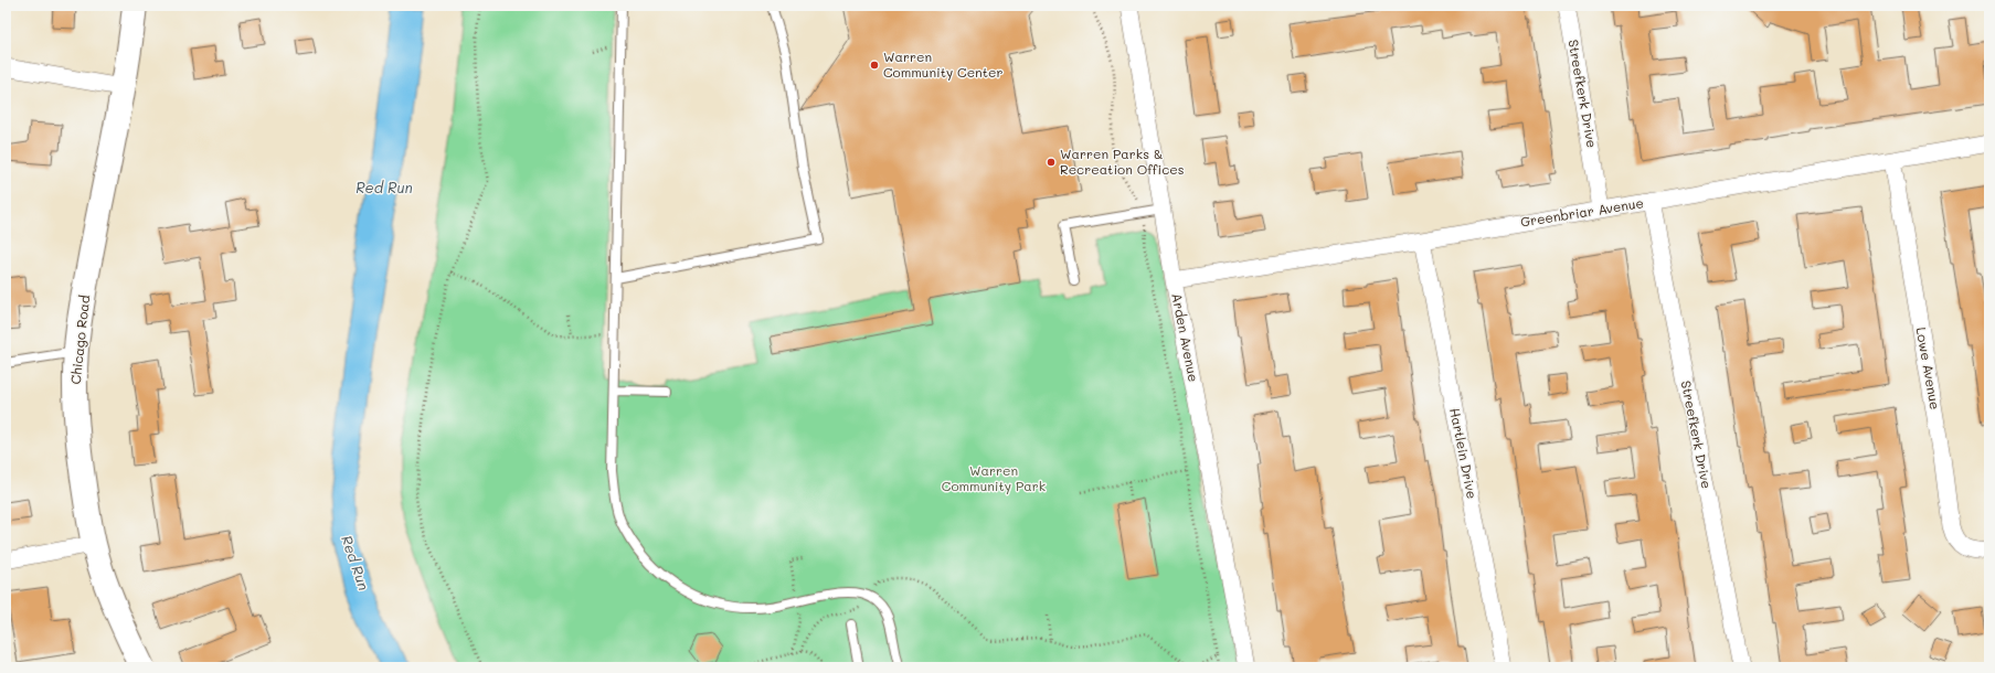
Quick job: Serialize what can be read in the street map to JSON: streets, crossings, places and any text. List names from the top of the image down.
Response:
{
  "streets": {
    "street": [
      "Streefkerk Drive",
      "Greenbriar Avenue",
      "Arden Avenue",
      "Chicago Road",
      "Lowe Avenue",
      "Hartlein Drive"
    ]
  },
  "crossings": [
    ["Streefkerk Drive", "Greenbriar Avenue"],
    ["Greenbriar Avenue", "Arden Avenue"],
    ["Greenbriar Avenue", "Lowe Avenue"],
    ["Greenbriar Avenue", "Hartlein Drive"]
  ],
  "water": ["Red Run"],
  "parks": ["Warren Community Park"],
  "places": ["Warren Community Center", "Warren Parks & Recreation Offices"]
}
